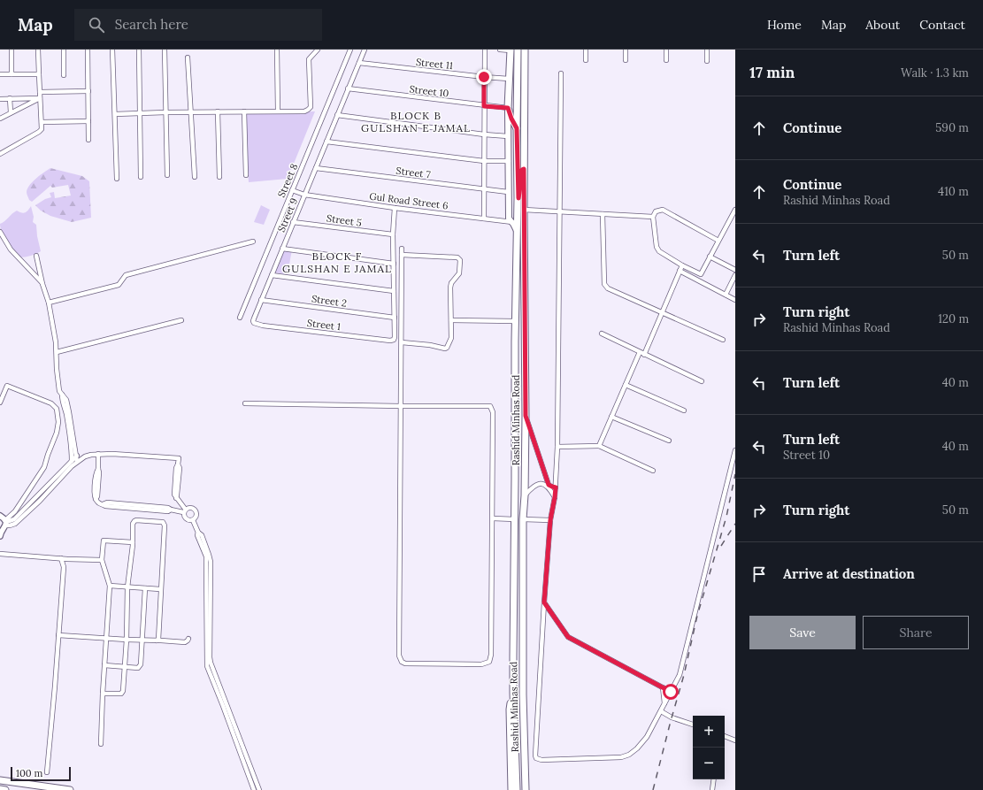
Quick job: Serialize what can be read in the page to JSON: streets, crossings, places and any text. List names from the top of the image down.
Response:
{
  "streets": {
    "main road": ["Rashid Minhas Road"],
    "street": [
      "Street 11",
      "Street 10",
      "Street 7",
      "Street 8",
      "Gul Road Street 6",
      "Street 9",
      "Street 5",
      "Street 2",
      "Street 1"
    ]
  },
  "crossings": [
    ["Street 11", "Street 9"],
    ["Street 10", "Street 9"],
    ["Street 7", "Street 9"],
    ["Street 8", "Gul Road Street 6"],
    ["Gul Road Street 6", "Street 9"],
    ["Street 9", "Street 5"],
    ["Street 9", "Street 2"],
    ["Street 9", "Street 1"],
    ["Street 2", "Street 1"]
  ],
  "districts": ["BLOCK B GULSHAN E JAMAL", "BLOCK F GULSHAN E JAMAL"],
  "scale_bar": "100 m",
  "page": {
    "header": "Map",
    "search": "Search here",
    "nav": [
      "Home",
      "Map",
      "About",
      "Contact"
    ],
    "heading": ["17 min", "Walk · 1.3 km"],
    "list": [
      ["Continue", "590 m"],
      ["Continue", "Rashid Minhas Road", "410 m"],
      ["Turn left", "50 m"],
      ["Turn right", "Rashid Minhas Road", "120 m"],
      ["Turn left", "40 m"],
      ["Turn left", "Street 10", "40 m"],
      ["Turn right", "50 m"],
      "Arrive at destination"
    ],
    "buttons": ["Save", "Share"],
    "map_buttons": ["+", "−"],
    "scale": "100 m"
  }
}
